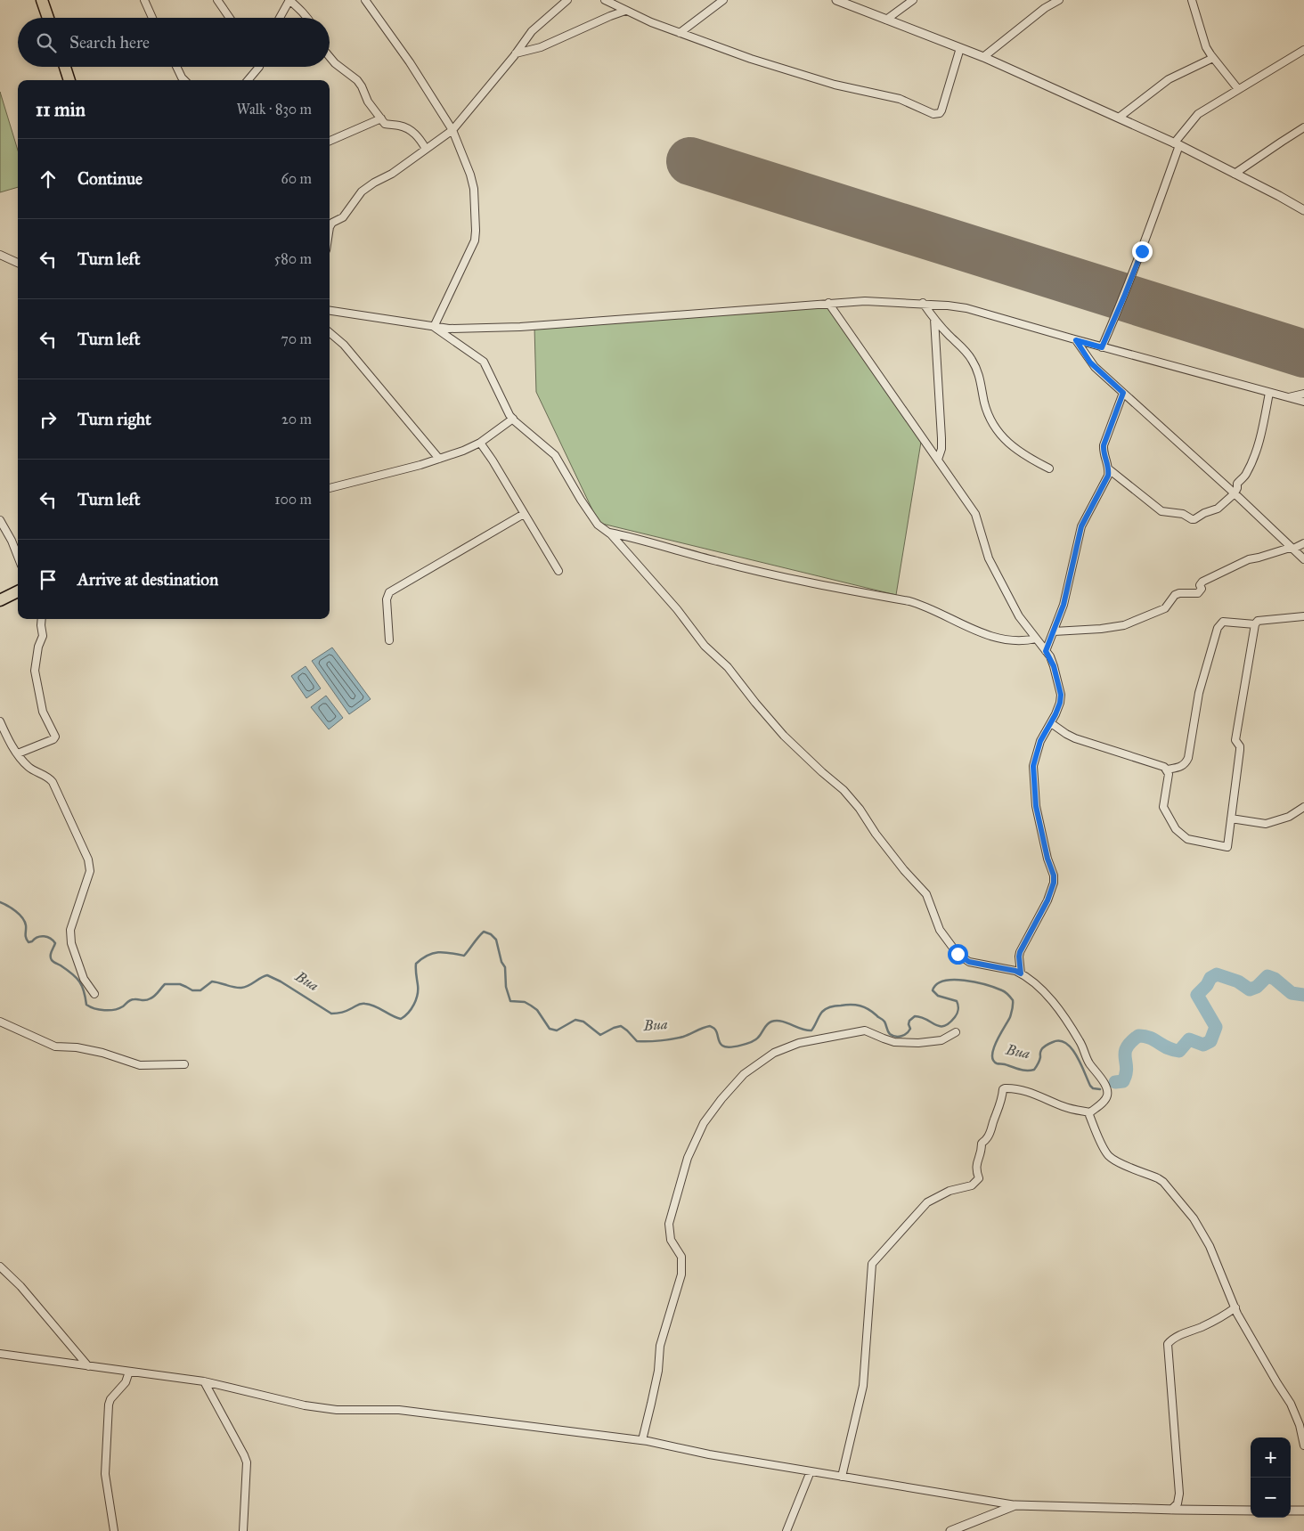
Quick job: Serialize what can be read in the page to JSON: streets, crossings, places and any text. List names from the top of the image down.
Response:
{
  "water": ["Bua"],
  "page": {
    "search": "Search here",
    "heading": ["11 min", "Walk · 830 m"],
    "list": [
      ["Continue", "60 m"],
      ["Turn left", "580 m"],
      ["Turn left", "70 m"],
      ["Turn right", "20 m"],
      ["Turn left", "100 m"],
      "Arrive at destination"
    ],
    "map_buttons": ["+", "−"]
  }
}
